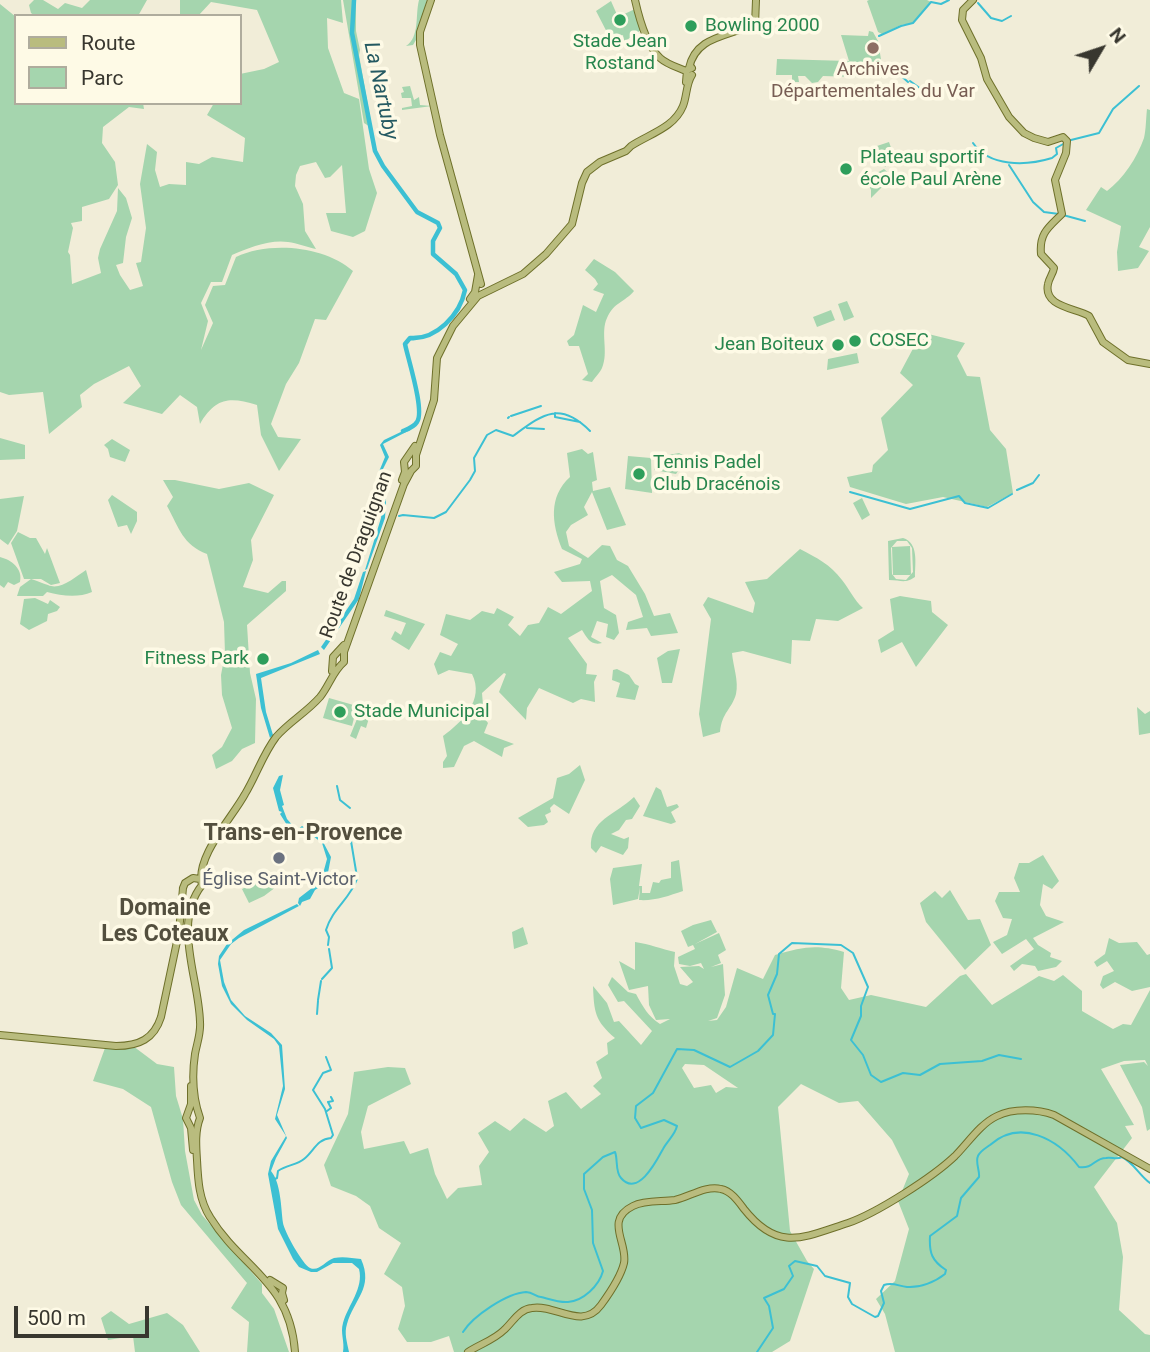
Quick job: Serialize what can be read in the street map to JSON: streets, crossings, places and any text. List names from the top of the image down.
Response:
{
  "streets": {
    "main road": ["Route de Draguignan"]
  },
  "districts": ["Trans-en-Provence", "Domaine Les Coteaux"],
  "water": ["La Nartuby"],
  "places": [
    "Stade Jean Rostand",
    "Bowling 2000",
    "Archives Départementales du Var",
    "Plateau sportif école Paul Arène",
    "COSEC",
    "Jean Boiteux",
    "Tennis Padel Club Dracénois",
    "Fitness Park",
    "Stade Municipal",
    "Église Saint-Victor"
  ],
  "legend": ["Route", "Parc"],
  "scale_bar": "500 m",
  "north": "top right"
}
